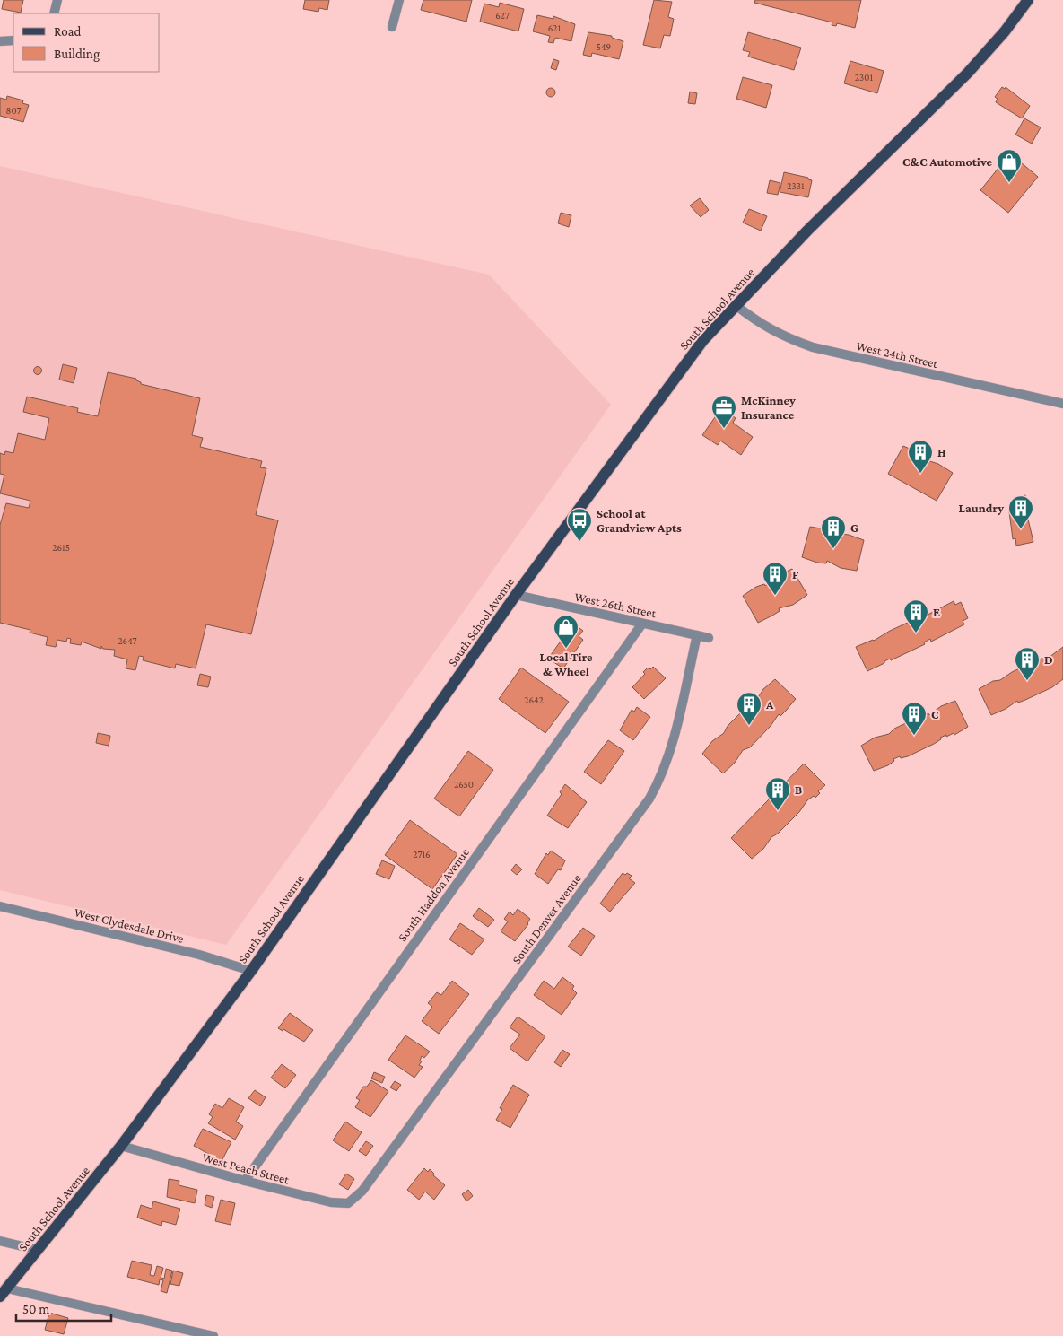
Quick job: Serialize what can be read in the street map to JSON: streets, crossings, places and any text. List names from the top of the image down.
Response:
{
  "streets": {
    "main road": ["South School Avenue"],
    "street": [
      "West 24th Street",
      "West 26th Street",
      "South Haddon Avenue",
      "South Denver Avenue",
      "West Clydesdale Drive",
      "West Peach Street"
    ]
  },
  "crossings": [
    ["South School Avenue", "West 24th Street"],
    ["South School Avenue", "West 26th Street"],
    ["South School Avenue", "West Clydesdale Drive"],
    ["South School Avenue", "West Peach Street"],
    ["West 26th Street", "South Haddon Avenue"],
    ["West 26th Street", "South Denver Avenue"],
    ["South Haddon Avenue", "West Peach Street"],
    ["South Denver Avenue", "West Peach Street"]
  ],
  "places": {
    "shop": ["C&C Automotive", "Local Tire & Wheel"],
    "office": ["McKinney Insurance"],
    "building": [
      "H",
      "Laundry",
      "G",
      "F",
      "E",
      "D",
      "A",
      "C",
      "B"
    ],
    "bus stop": ["School at Grandview Apts"]
  },
  "house_numbers": [
    "627",
    "621",
    "549",
    "2301",
    "807",
    "2331",
    "2615",
    "2647",
    "2642",
    "2650",
    "2716"
  ],
  "legend": ["Road", "Building"],
  "scale_bar": "50 m"
}
